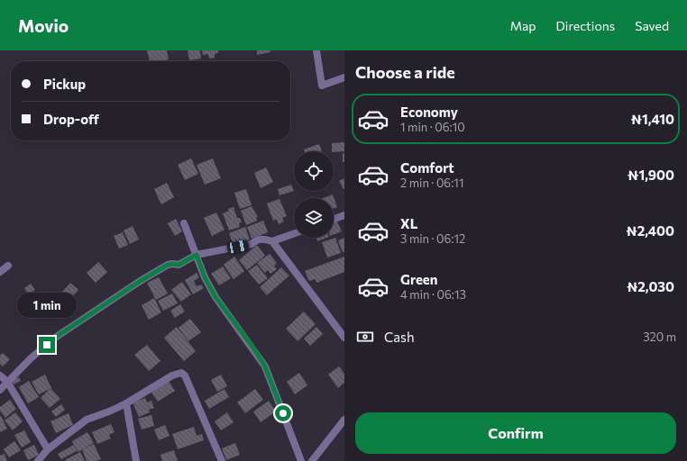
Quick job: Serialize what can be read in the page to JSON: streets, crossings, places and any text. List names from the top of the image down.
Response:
{
  "page": {
    "header": "Movio",
    "nav": ["Map", "Directions", "Saved"],
    "heading": "Choose a ride",
    "banner": ["Pickup", "Drop-off"],
    "list": [
      {
        "name": "Economy",
        "note": "1 min · 06:10",
        "value": "₦1,410"
      },
      {
        "name": "Comfort",
        "note": "2 min · 06:11",
        "value": "₦1,900"
      },
      {
        "name": "XL",
        "note": "3 min · 06:12",
        "value": "₦2,400"
      },
      {
        "name": "Green",
        "note": "4 min · 06:13",
        "value": "₦2,030"
      }
    ],
    "bubble": "1 min",
    "pay": ["Cash", "320 m"],
    "buttons": "Confirm"
  }
}
